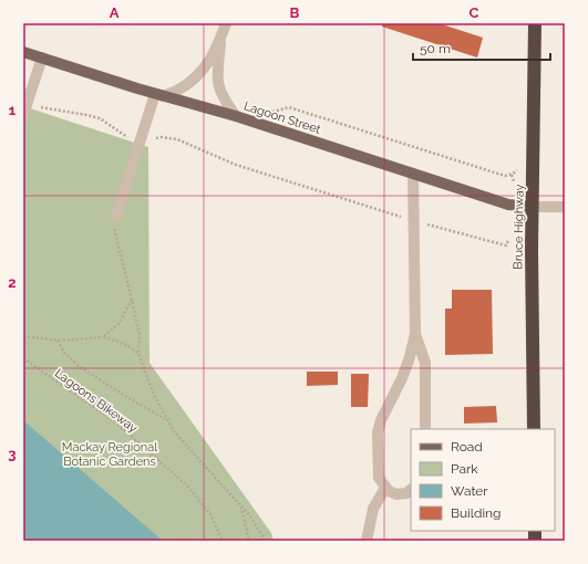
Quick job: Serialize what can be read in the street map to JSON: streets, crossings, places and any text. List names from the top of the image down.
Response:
{
  "streets": {
    "highway": ["Bruce Highway"],
    "main road": ["Lagoon Street"],
    "path": ["Lagoons Bikeway"]
  },
  "crossings": [
    ["Lagoon Street", "Bruce Highway"]
  ],
  "parks": ["Mackay Regional Botanic Gardens"],
  "legend": [
    "Road",
    "Park",
    "Water",
    "Building"
  ],
  "scale_bar": "50 m",
  "grid": {
    "columns": ["A", "B", "C"],
    "rows": ["1", "2", "3"]
  }
}
